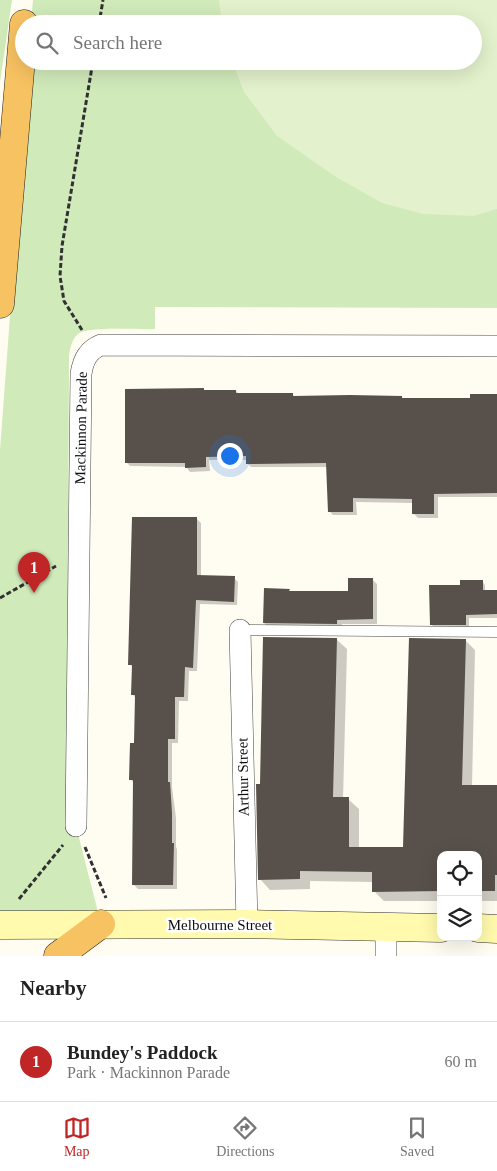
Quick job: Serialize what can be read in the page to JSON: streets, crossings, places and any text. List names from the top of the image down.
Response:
{
  "streets": {
    "main road": ["Melbourne Street"],
    "street": ["Mackinnon Parade", "Arthur Street"]
  },
  "crossings": [
    ["Arthur Street", "Melbourne Street"]
  ],
  "page": {
    "search": "Search here",
    "pins": "1",
    "heading": "Nearby",
    "list": [
      {
        "mark": "1",
        "name": "Bundey's Paddock",
        "note": "Park · Mackinnon Parade",
        "value": "60 m"
      }
    ],
    "nav": ["Map", "Directions", "Saved"]
  }
}
